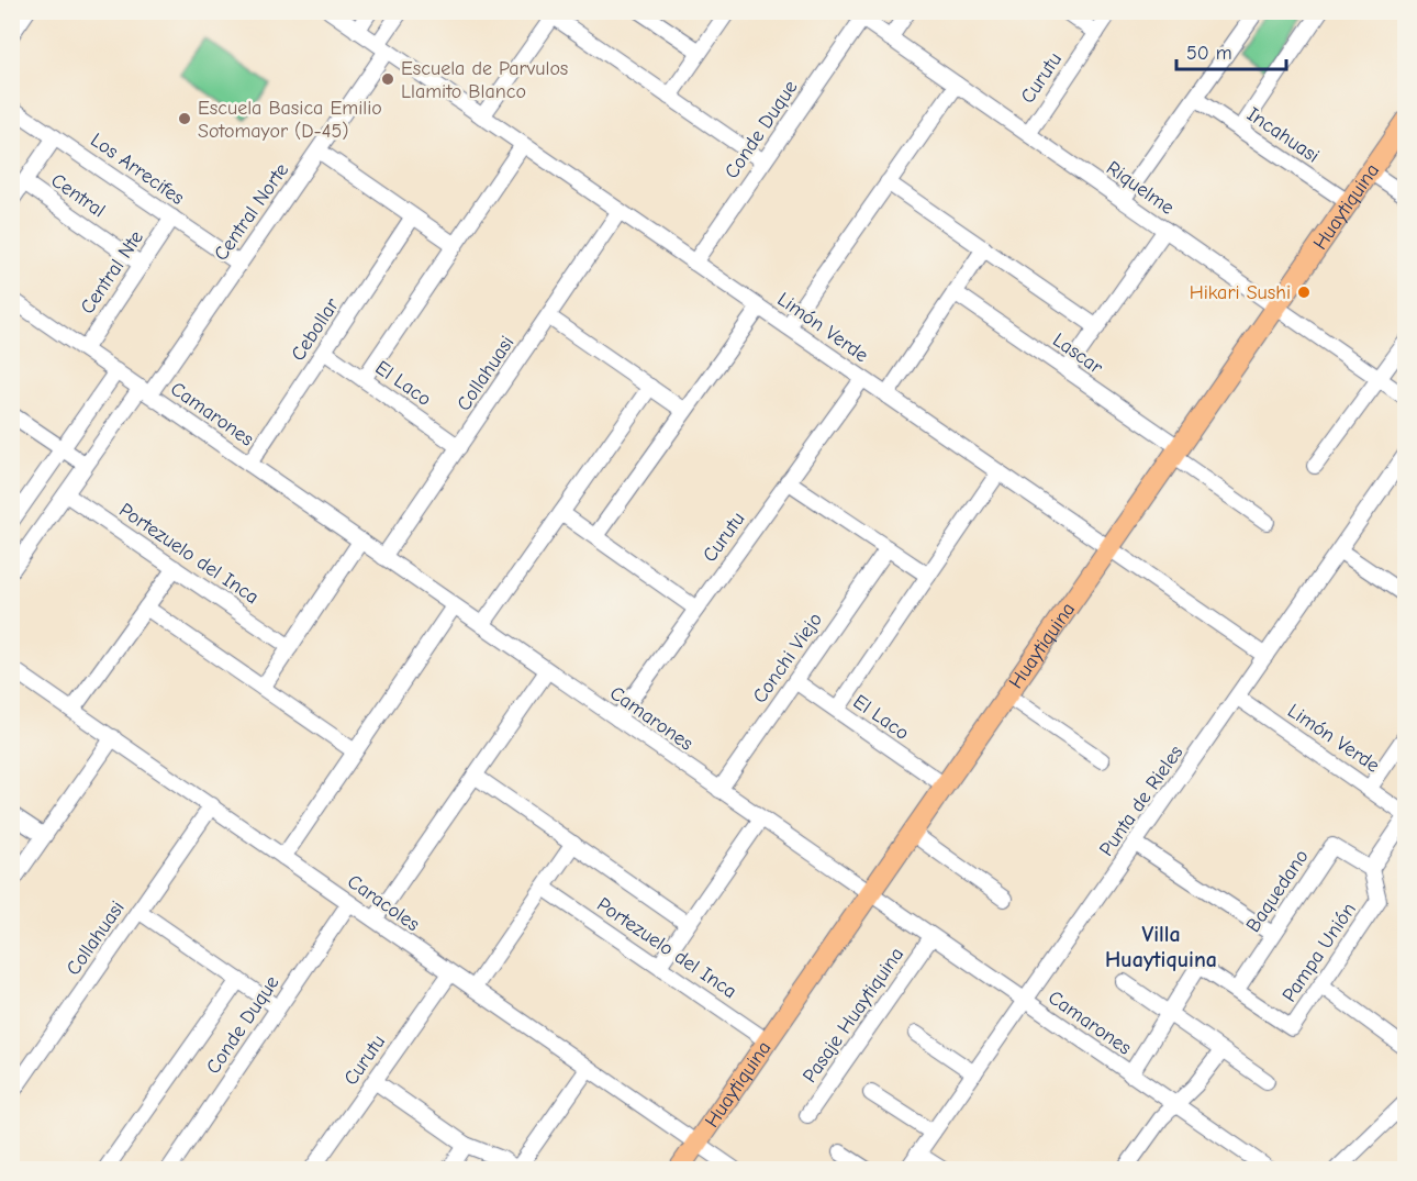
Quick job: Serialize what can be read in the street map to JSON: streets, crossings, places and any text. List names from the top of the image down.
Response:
{
  "streets": {
    "main road": ["Huaytiquina"],
    "street": [
      "Curutu",
      "Conde Duque",
      "Incahuasi",
      "Los Arrecifes",
      "Riquelme",
      "Central",
      "Central Norte",
      "Central Nte",
      "Limón Verde",
      "Cebollar",
      "Lascar",
      "Collahuasi",
      "El Laco",
      "Camarones",
      "Portezuelo del Inca",
      "Conchi Viejo",
      "Punta de Rieles",
      "Baquedano",
      "Caracoles",
      "Pampa Unión",
      "Pasaje Huaytiquina"
    ]
  },
  "crossings": [
    ["Curutu", "Riquelme"],
    ["Curutu", "Limón Verde"],
    ["Curutu", "Camarones"],
    ["Curutu", "Caracoles"],
    ["Conde Duque", "Riquelme"],
    ["Conde Duque", "Limón Verde"],
    ["Conde Duque", "Caracoles"],
    ["Incahuasi", "Huaytiquina"],
    ["Los Arrecifes", "Central Norte"],
    ["Los Arrecifes", "Central Nte"],
    ["Riquelme", "Huaytiquina"],
    ["Central", "Central Nte"],
    ["Huaytiquina", "Limón Verde"],
    ["Huaytiquina", "Lascar"],
    ["Huaytiquina", "El Laco"],
    ["Huaytiquina", "Camarones"],
    ["Huaytiquina", "Portezuelo del Inca"],
    ["Huaytiquina", "Caracoles"],
    ["Central Norte", "Limón Verde"],
    ["Central Norte", "Camarones"],
    ["Central Norte", "Portezuelo del Inca"],
    ["Central Nte", "Camarones"],
    ["Limón Verde", "Collahuasi"],
    ["Limón Verde", "Punta de Rieles"],
    ["Cebollar", "El Laco"],
    ["Cebollar", "Camarones"],
    ["Collahuasi", "El Laco"],
    ["Collahuasi", "Camarones"],
    ["Collahuasi", "Caracoles"],
    ["El Laco", "Conchi Viejo"],
    ["Camarones", "Conchi Viejo"],
    ["Camarones", "Punta de Rieles"],
    ["Camarones", "Pasaje Huaytiquina"],
    ["Baquedano", "Pampa Unión"]
  ],
  "districts": ["Villa Huaytiquina"],
  "places": ["Escuela de Parvulos Llamito Blanco", "Escuela Basica Emilio Sotomayor (D-45)", "Hikari Sushi"],
  "scale_bar": "50 m"
}
